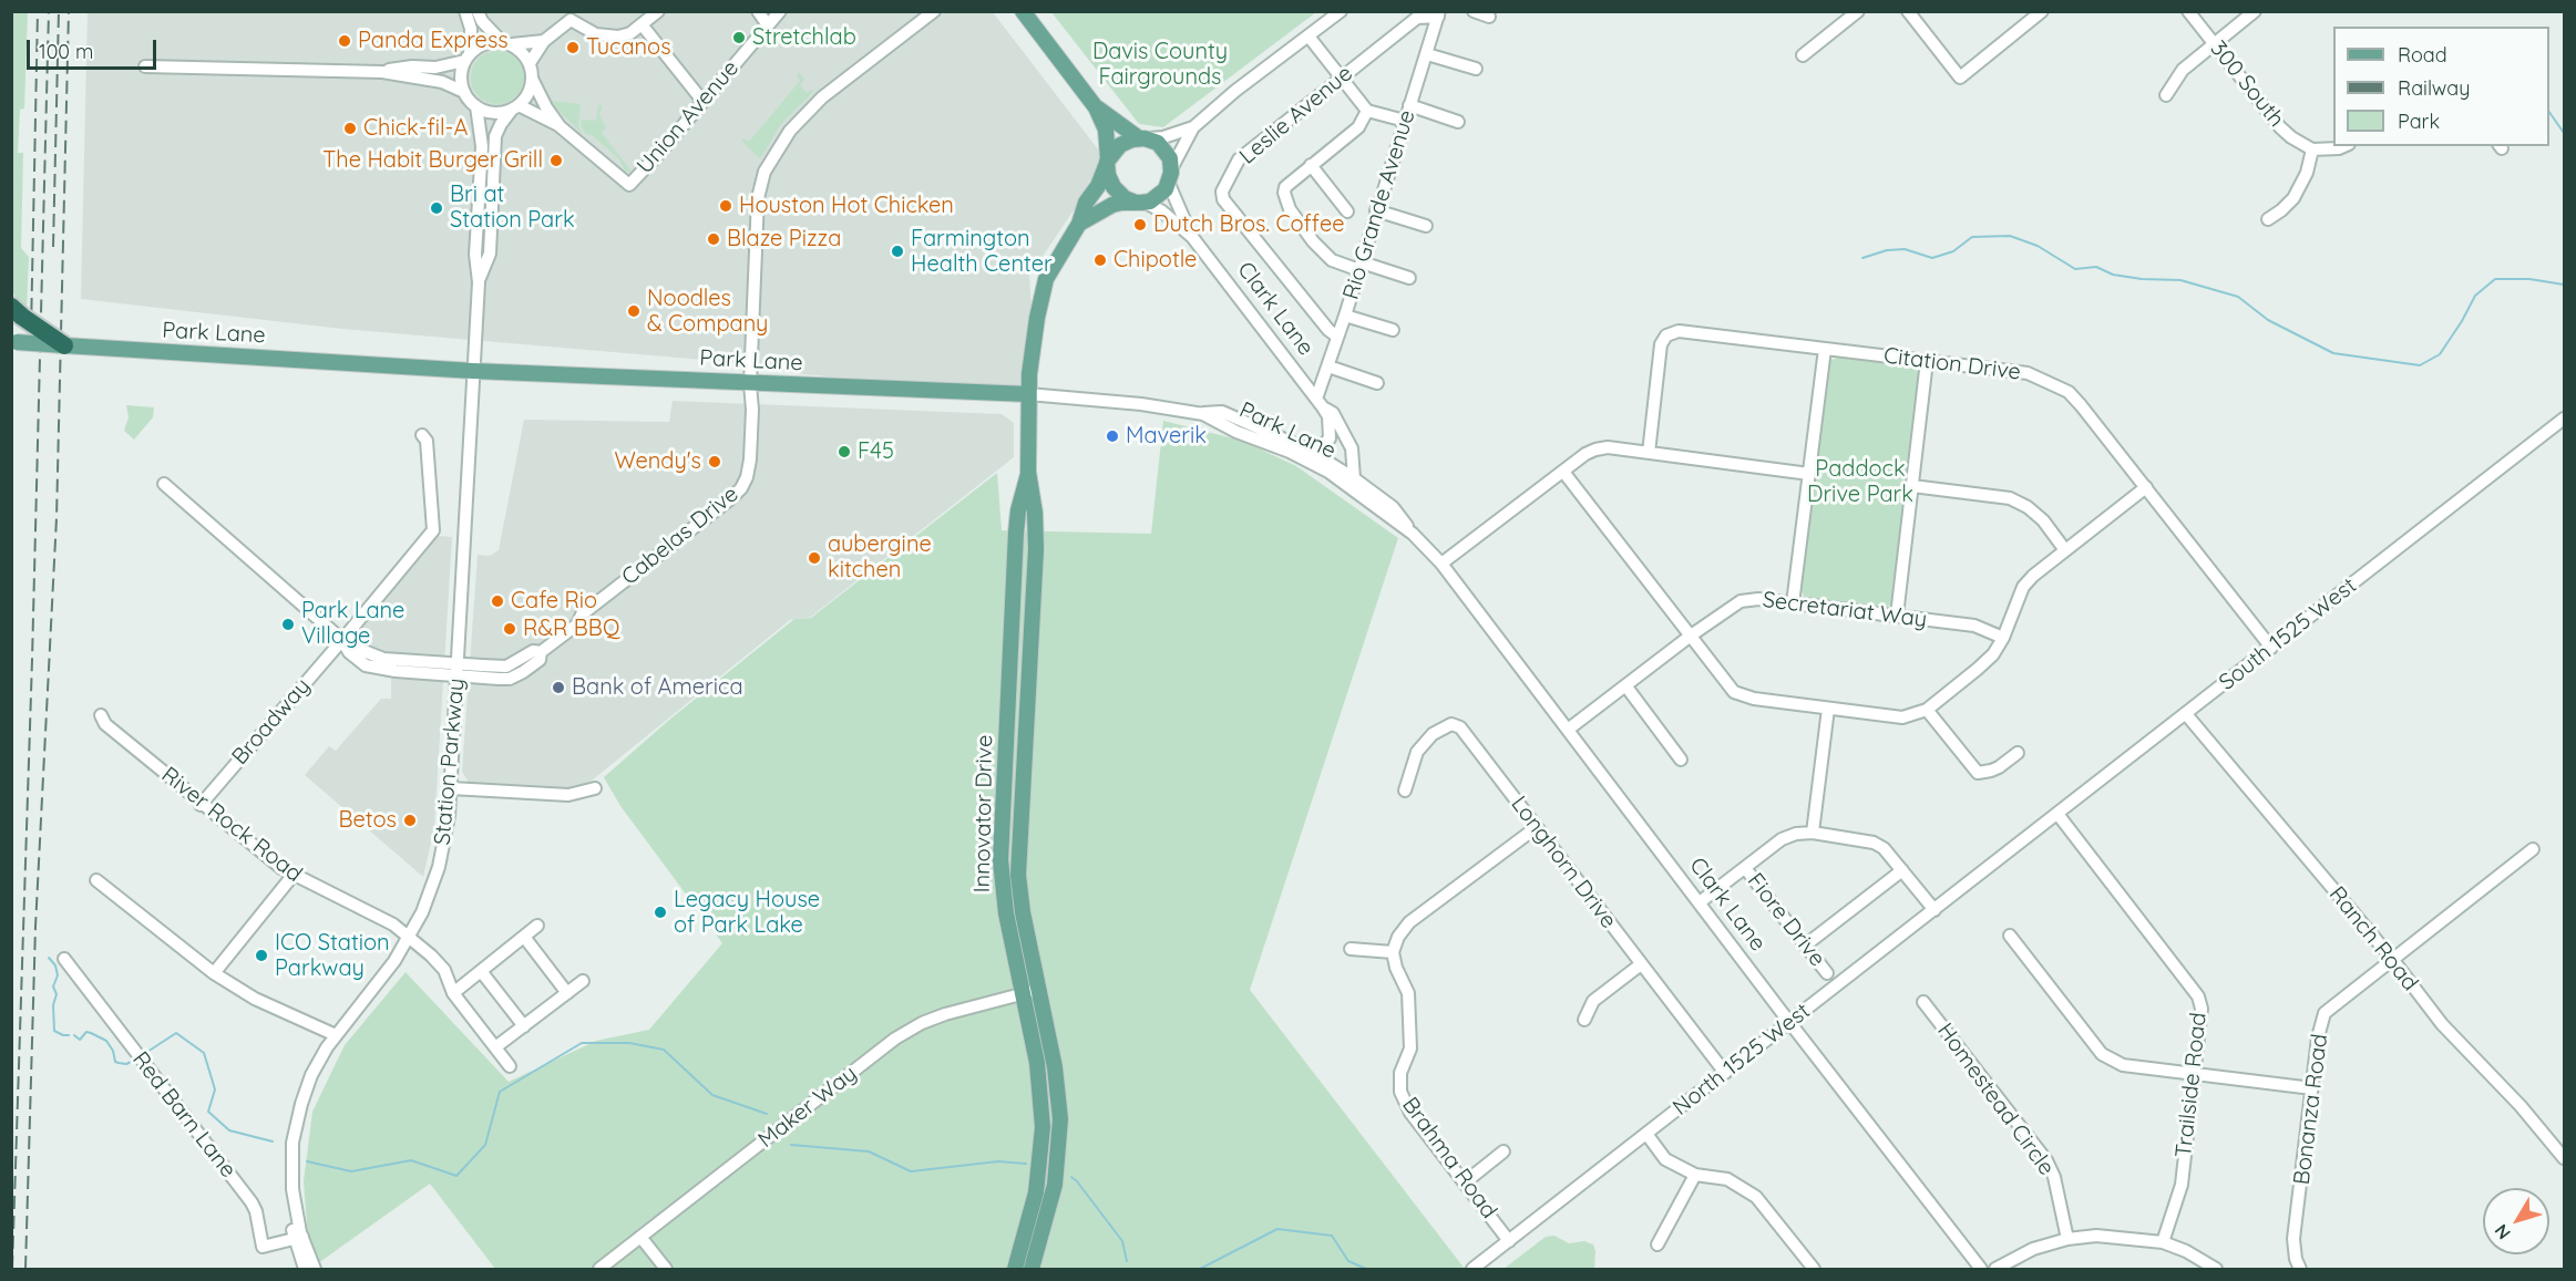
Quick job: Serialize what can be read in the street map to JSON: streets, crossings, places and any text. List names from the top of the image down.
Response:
{
  "streets": {
    "main road": ["Park Lane", "Innovator Drive"],
    "street": [
      "300 South",
      "Leslie Avenue",
      "Union Avenue",
      "Rio Grande Avenue",
      "Clark Lane",
      "Citation Drive",
      "Cabelas Drive",
      "Secretariat Way",
      "South 1525 West",
      "Broadway",
      "Station Parkway",
      "River Rock Road",
      "Longhorn Drive",
      "Fiore Drive",
      "Ranch Road",
      "North 1525 West",
      "Trailside Road",
      "Homestead Circle",
      "Maker Way",
      "Bonanza Road",
      "Red Barn Lane",
      "Brahma Road"
    ]
  },
  "crossings": [
    ["Leslie Avenue", "Rio Grande Avenue"],
    ["Union Avenue", "Station Parkway"],
    ["Rio Grande Avenue", "Clark Lane"],
    ["Clark Lane", "Park Lane"],
    ["Clark Lane", "Secretariat Way"],
    ["Clark Lane", "Innovator Drive"],
    ["Clark Lane", "North 1525 West"],
    ["Park Lane", "Cabelas Drive"],
    ["Park Lane", "Station Parkway"],
    ["Park Lane", "Innovator Drive"],
    ["Citation Drive", "South 1525 West"],
    ["Cabelas Drive", "Broadway"],
    ["Cabelas Drive", "Station Parkway"],
    ["South 1525 West", "Ranch Road"],
    ["South 1525 West", "North 1525 West"],
    ["South 1525 West", "Trailside Road"],
    ["Broadway", "River Rock Road"],
    ["Station Parkway", "River Rock Road"],
    ["Station Parkway", "Red Barn Lane"],
    ["Innovator Drive", "Maker Way"],
    ["Longhorn Drive", "North 1525 West"],
    ["Ranch Road", "Bonanza Road"],
    ["North 1525 West", "Brahma Road"]
  ],
  "parks": ["Davis County Fairgrounds", "Paddock Drive Park"],
  "places": [
    "Stretchlab",
    "Panda Express",
    "Tucanos",
    "Chick-fil-A",
    "The Habit Burger Grill",
    "Houston Hot Chicken",
    "Bri at Station Park",
    "Dutch Bros. Coffee",
    "Blaze Pizza",
    "Farmington Health Center",
    "Chipotle",
    "Noodles & Company",
    "Maverik",
    "F45",
    "Wendy's",
    "aubergine kitchen",
    "Cafe Rio",
    "Park Lane Village",
    "R&R BBQ",
    "Bank of America",
    "Betos",
    "Legacy House of Park Lake",
    "ICO Station Parkway"
  ],
  "legend": ["Road", "Railway", "Park"],
  "scale_bar": "100 m",
  "north": "bottom left"
}
